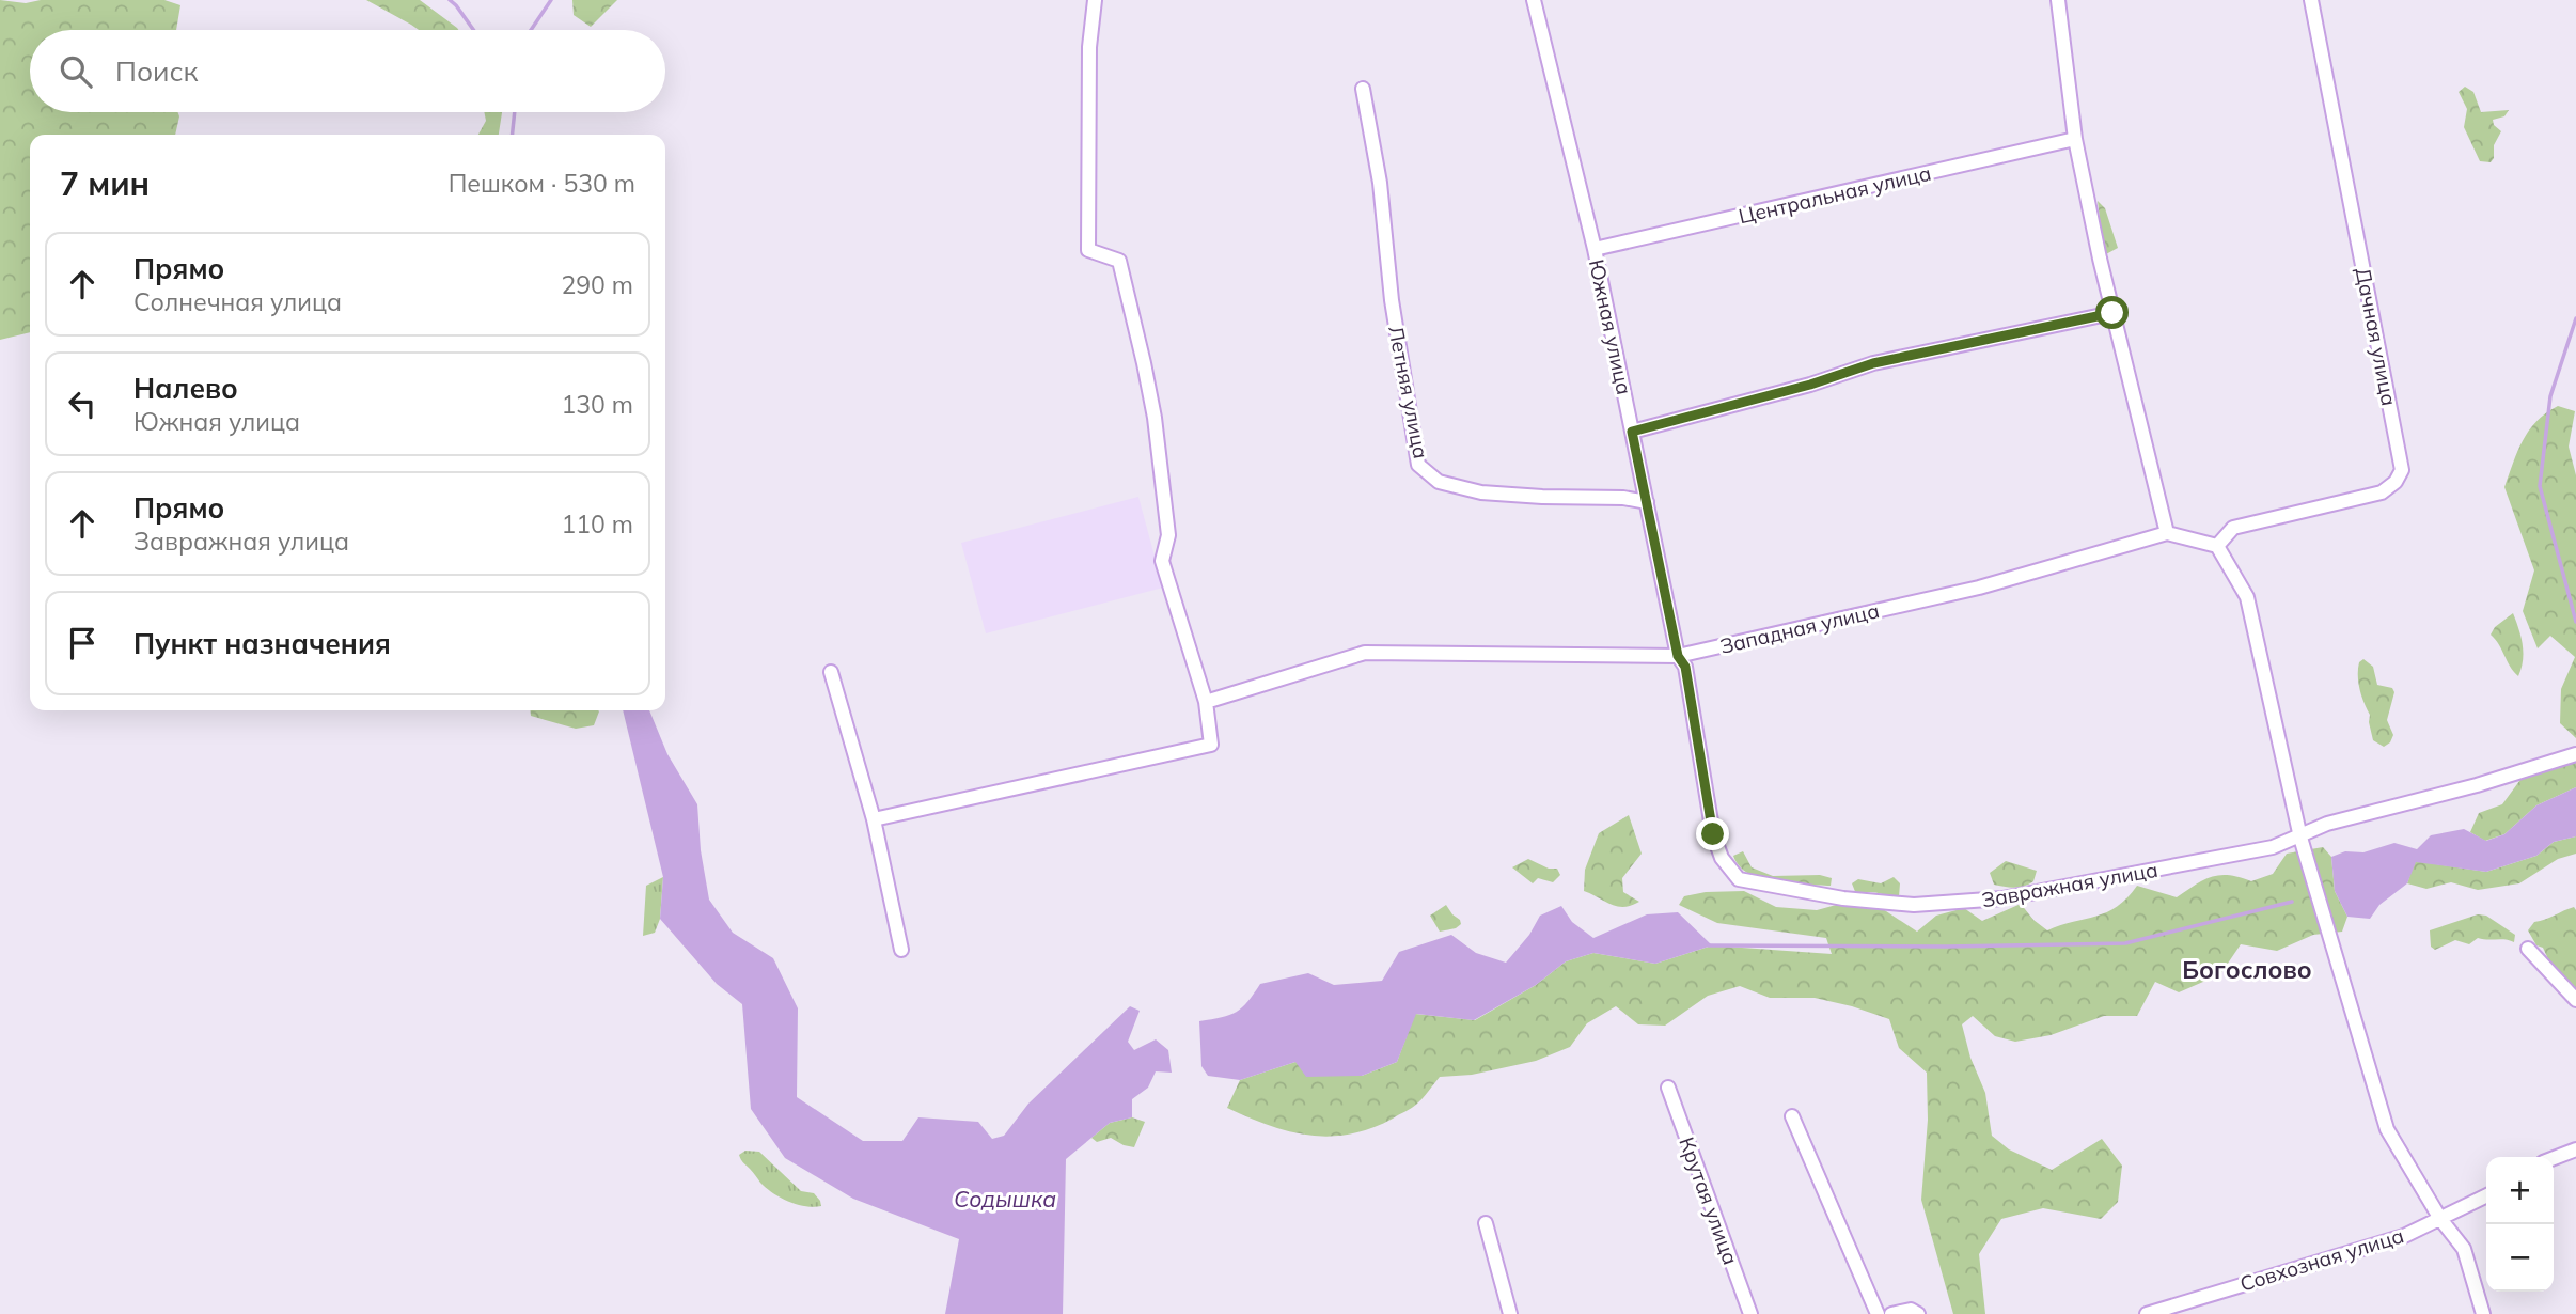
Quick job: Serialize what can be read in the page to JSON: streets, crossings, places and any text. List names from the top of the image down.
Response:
{
  "streets": {
    "street": [
      "Центральная улица",
      "Южная улица",
      "Дачная улица",
      "Летняя улица",
      "Западная улица",
      "Завражная улица",
      "Крутая улица",
      "Совхозная улица"
    ]
  },
  "crossings": [
    ["Центральная улица", "Южная улица"],
    ["Южная улица", "Летняя улица"],
    ["Южная улица", "Западная улица"],
    ["Южная улица", "Завражная улица"],
    ["Западная улица", "Завражная улица"]
  ],
  "districts": ["Богослово"],
  "water": ["Содышка"],
  "page": {
    "search": "Поиск",
    "heading": ["7 мин", "Пешком · 530 m"],
    "list": [
      ["Прямо", "Солнечная улица", "290 m"],
      ["Налево", "Южная улица", "130 m"],
      ["Прямо", "Завражная улица", "110 m"],
      "Пункт назначения"
    ],
    "map_buttons": ["+", "−"]
  }
}
